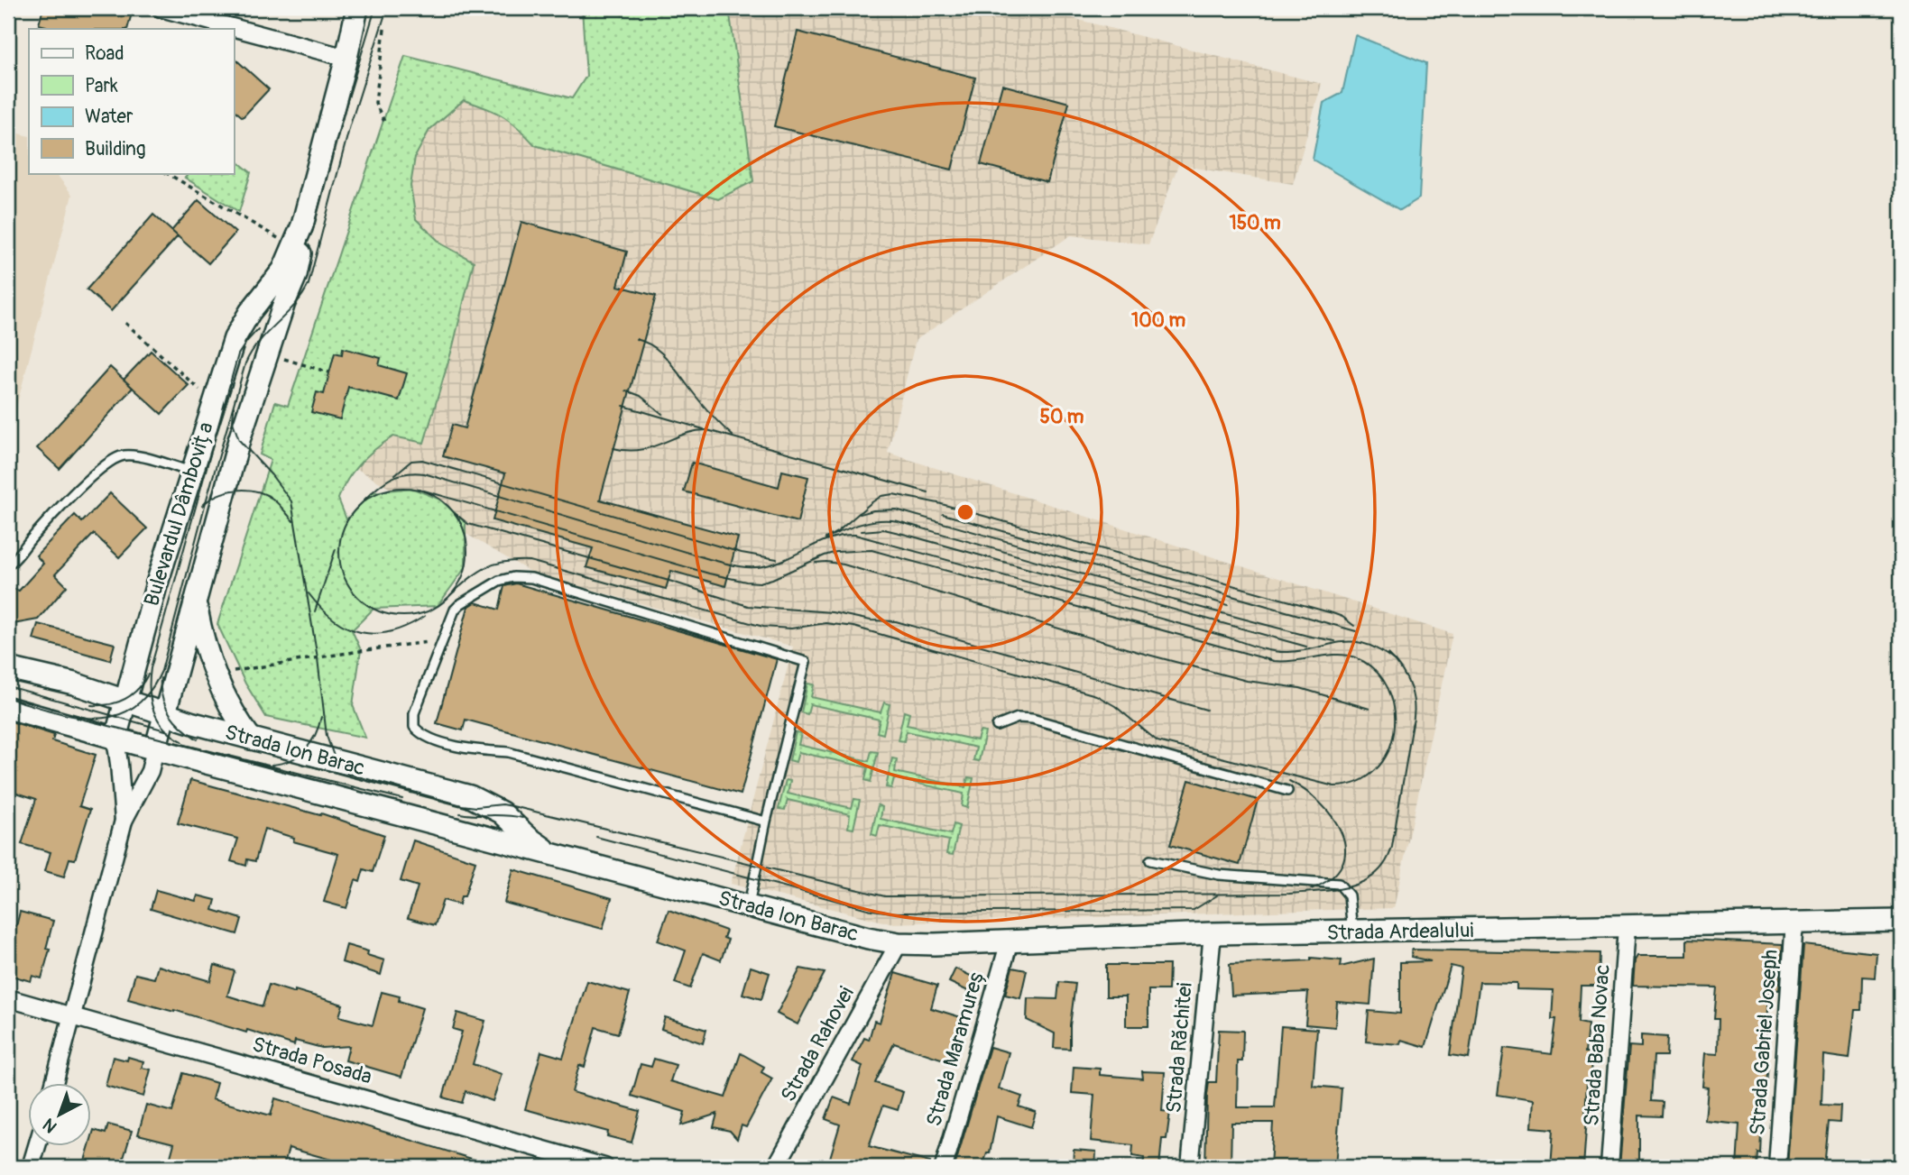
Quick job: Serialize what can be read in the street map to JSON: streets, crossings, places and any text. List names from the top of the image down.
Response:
{
  "streets": {
    "street": [
      "Bulevardul Dâmbovița",
      "Strada Ion Barac",
      "Strada Ardealului",
      "Strada Gabriel Joseph",
      "Strada Rahovei",
      "Strada Baba Novac",
      "Strada Maramureș",
      "Strada Răchitei",
      "Strada Posada"
    ]
  },
  "crossings": [
    ["Bulevardul Dâmbovița", "Strada Ion Barac"],
    ["Bulevardul Dâmbovița", "Strada Posada"],
    ["Strada Ion Barac", "Strada Ardealului"],
    ["Strada Ion Barac", "Strada Rahovei"],
    ["Strada Ardealului", "Strada Gabriel Joseph"],
    ["Strada Ardealului", "Strada Rahovei"],
    ["Strada Ardealului", "Strada Baba Novac"],
    ["Strada Ardealului", "Strada Maramureș"],
    ["Strada Ardealului", "Strada Răchitei"]
  ],
  "legend": [
    "Road",
    "Park",
    "Water",
    "Building"
  ],
  "north": "bottom left",
  "rings": ["150 m", "100 m", "50 m"]
}
